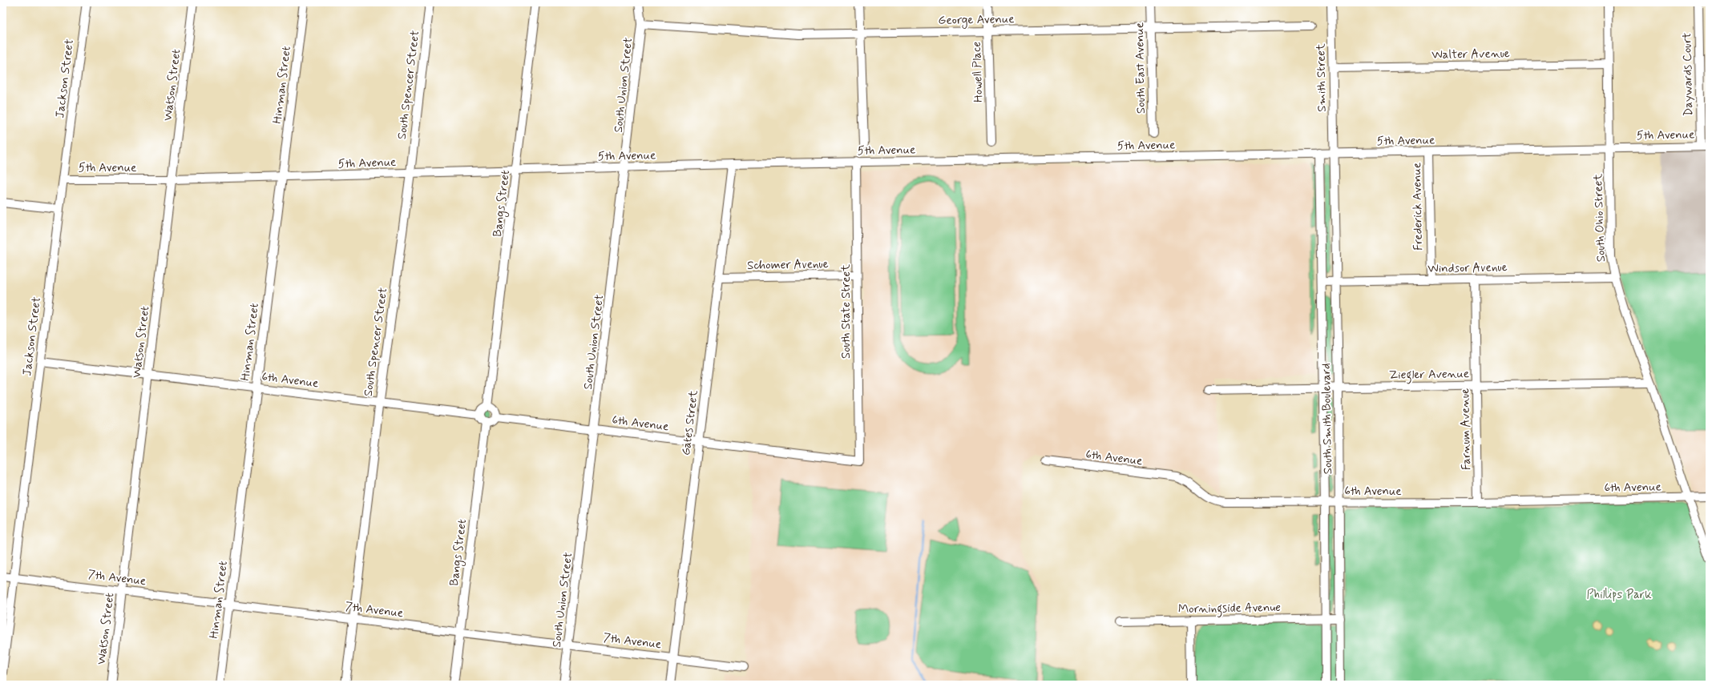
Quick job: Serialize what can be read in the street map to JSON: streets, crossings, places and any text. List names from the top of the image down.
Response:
{
  "streets": {
    "street": [
      "George Avenue",
      "Walter Avenue",
      "South East Avenue",
      "Howell Place",
      "Daywards Court",
      "Smith Street",
      "Jackson Street",
      "Watson Street",
      "Hinman Street",
      "South Spencer Street",
      "South Union Street",
      "5th Avenue",
      "Bangs Street",
      "Frederick Avenue",
      "South Ohio Street",
      "Schomer Avenue",
      "Windsor Avenue",
      "South State Street",
      "Ziegler Avenue",
      "6th Avenue",
      "South Smith Boulevard",
      "Gates Street",
      "Farnum Avenue",
      "7th Avenue",
      "Morningside Avenue"
    ]
  },
  "crossings": [
    ["George Avenue", "South East Avenue"],
    ["George Avenue", "Howell Place"],
    ["George Avenue", "South Union Street"],
    ["Walter Avenue", "Smith Street"],
    ["Walter Avenue", "South Ohio Street"],
    ["Daywards Court", "5th Avenue"],
    ["Smith Street", "5th Avenue"],
    ["Smith Street", "South Smith Boulevard"],
    ["Jackson Street", "5th Avenue"],
    ["Jackson Street", "6th Avenue"],
    ["Jackson Street", "7th Avenue"],
    ["Watson Street", "5th Avenue"],
    ["Watson Street", "6th Avenue"],
    ["Watson Street", "7th Avenue"],
    ["Hinman Street", "5th Avenue"],
    ["Hinman Street", "6th Avenue"],
    ["Hinman Street", "7th Avenue"],
    ["South Spencer Street", "5th Avenue"],
    ["South Spencer Street", "6th Avenue"],
    ["South Spencer Street", "7th Avenue"],
    ["South Union Street", "5th Avenue"],
    ["South Union Street", "6th Avenue"],
    ["South Union Street", "7th Avenue"],
    ["5th Avenue", "Bangs Street"],
    ["5th Avenue", "Frederick Avenue"],
    ["5th Avenue", "South Ohio Street"],
    ["5th Avenue", "South State Street"],
    ["5th Avenue", "South Smith Boulevard"],
    ["5th Avenue", "Gates Street"],
    ["Bangs Street", "6th Avenue"],
    ["Bangs Street", "7th Avenue"],
    ["Frederick Avenue", "Windsor Avenue"],
    ["South Ohio Street", "Windsor Avenue"],
    ["South Ohio Street", "Ziegler Avenue"],
    ["South Ohio Street", "6th Avenue"],
    ["Schomer Avenue", "South State Street"],
    ["Schomer Avenue", "Gates Street"],
    ["Windsor Avenue", "South Smith Boulevard"],
    ["Windsor Avenue", "Farnum Avenue"],
    ["South State Street", "6th Avenue"],
    ["Ziegler Avenue", "South Smith Boulevard"],
    ["Ziegler Avenue", "Farnum Avenue"],
    ["6th Avenue", "South Smith Boulevard"],
    ["6th Avenue", "Gates Street"],
    ["6th Avenue", "Farnum Avenue"],
    ["South Smith Boulevard", "Morningside Avenue"],
    ["Gates Street", "7th Avenue"]
  ],
  "parks": ["Phillips Park"]
}
